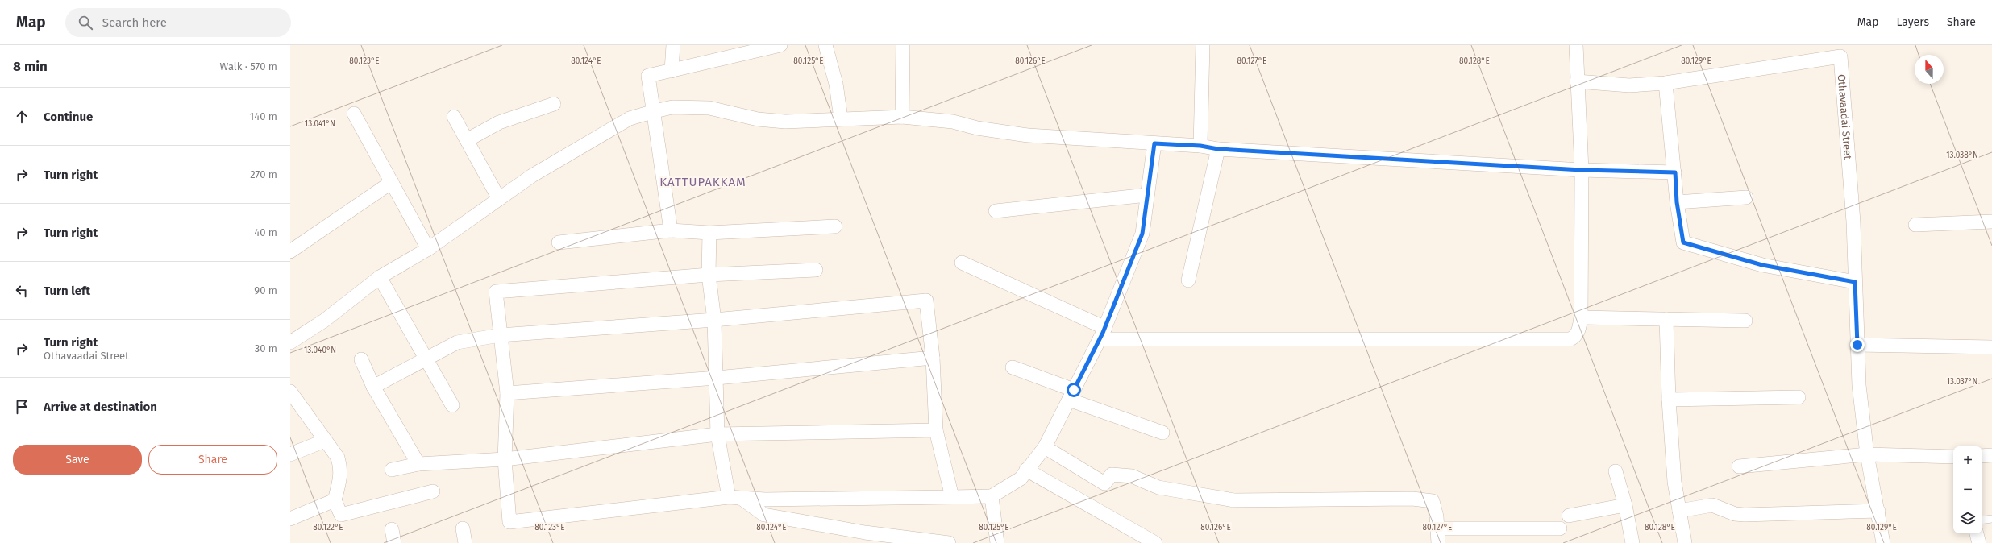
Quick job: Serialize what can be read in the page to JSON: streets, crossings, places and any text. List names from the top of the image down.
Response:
{
  "streets": {
    "street": ["Othavaadai Street"]
  },
  "districts": ["KATTUPAKKAM"],
  "north": "top",
  "page": {
    "header": "Map",
    "search": "Search here",
    "nav": ["Map", "Layers", "Share"],
    "heading": ["8 min", "Walk · 570 m"],
    "list": [
      ["Continue", "140 m"],
      ["Turn right", "270 m"],
      ["Turn right", "40 m"],
      ["Turn left", "90 m"],
      ["Turn right", "Othavaadai Street", "30 m"],
      "Arrive at destination"
    ],
    "buttons": ["Save", "Share"],
    "map_buttons": ["+", "−"]
  },
  "coordinates": [
    "80.123°E",
    "80.124°E",
    "80.125°E",
    "80.126°E",
    "80.127°E",
    "80.128°E",
    "80.129°E",
    "13.041°N",
    "13.038°N",
    "13.040°N",
    "13.037°N",
    "80.122°E"
  ]
}
